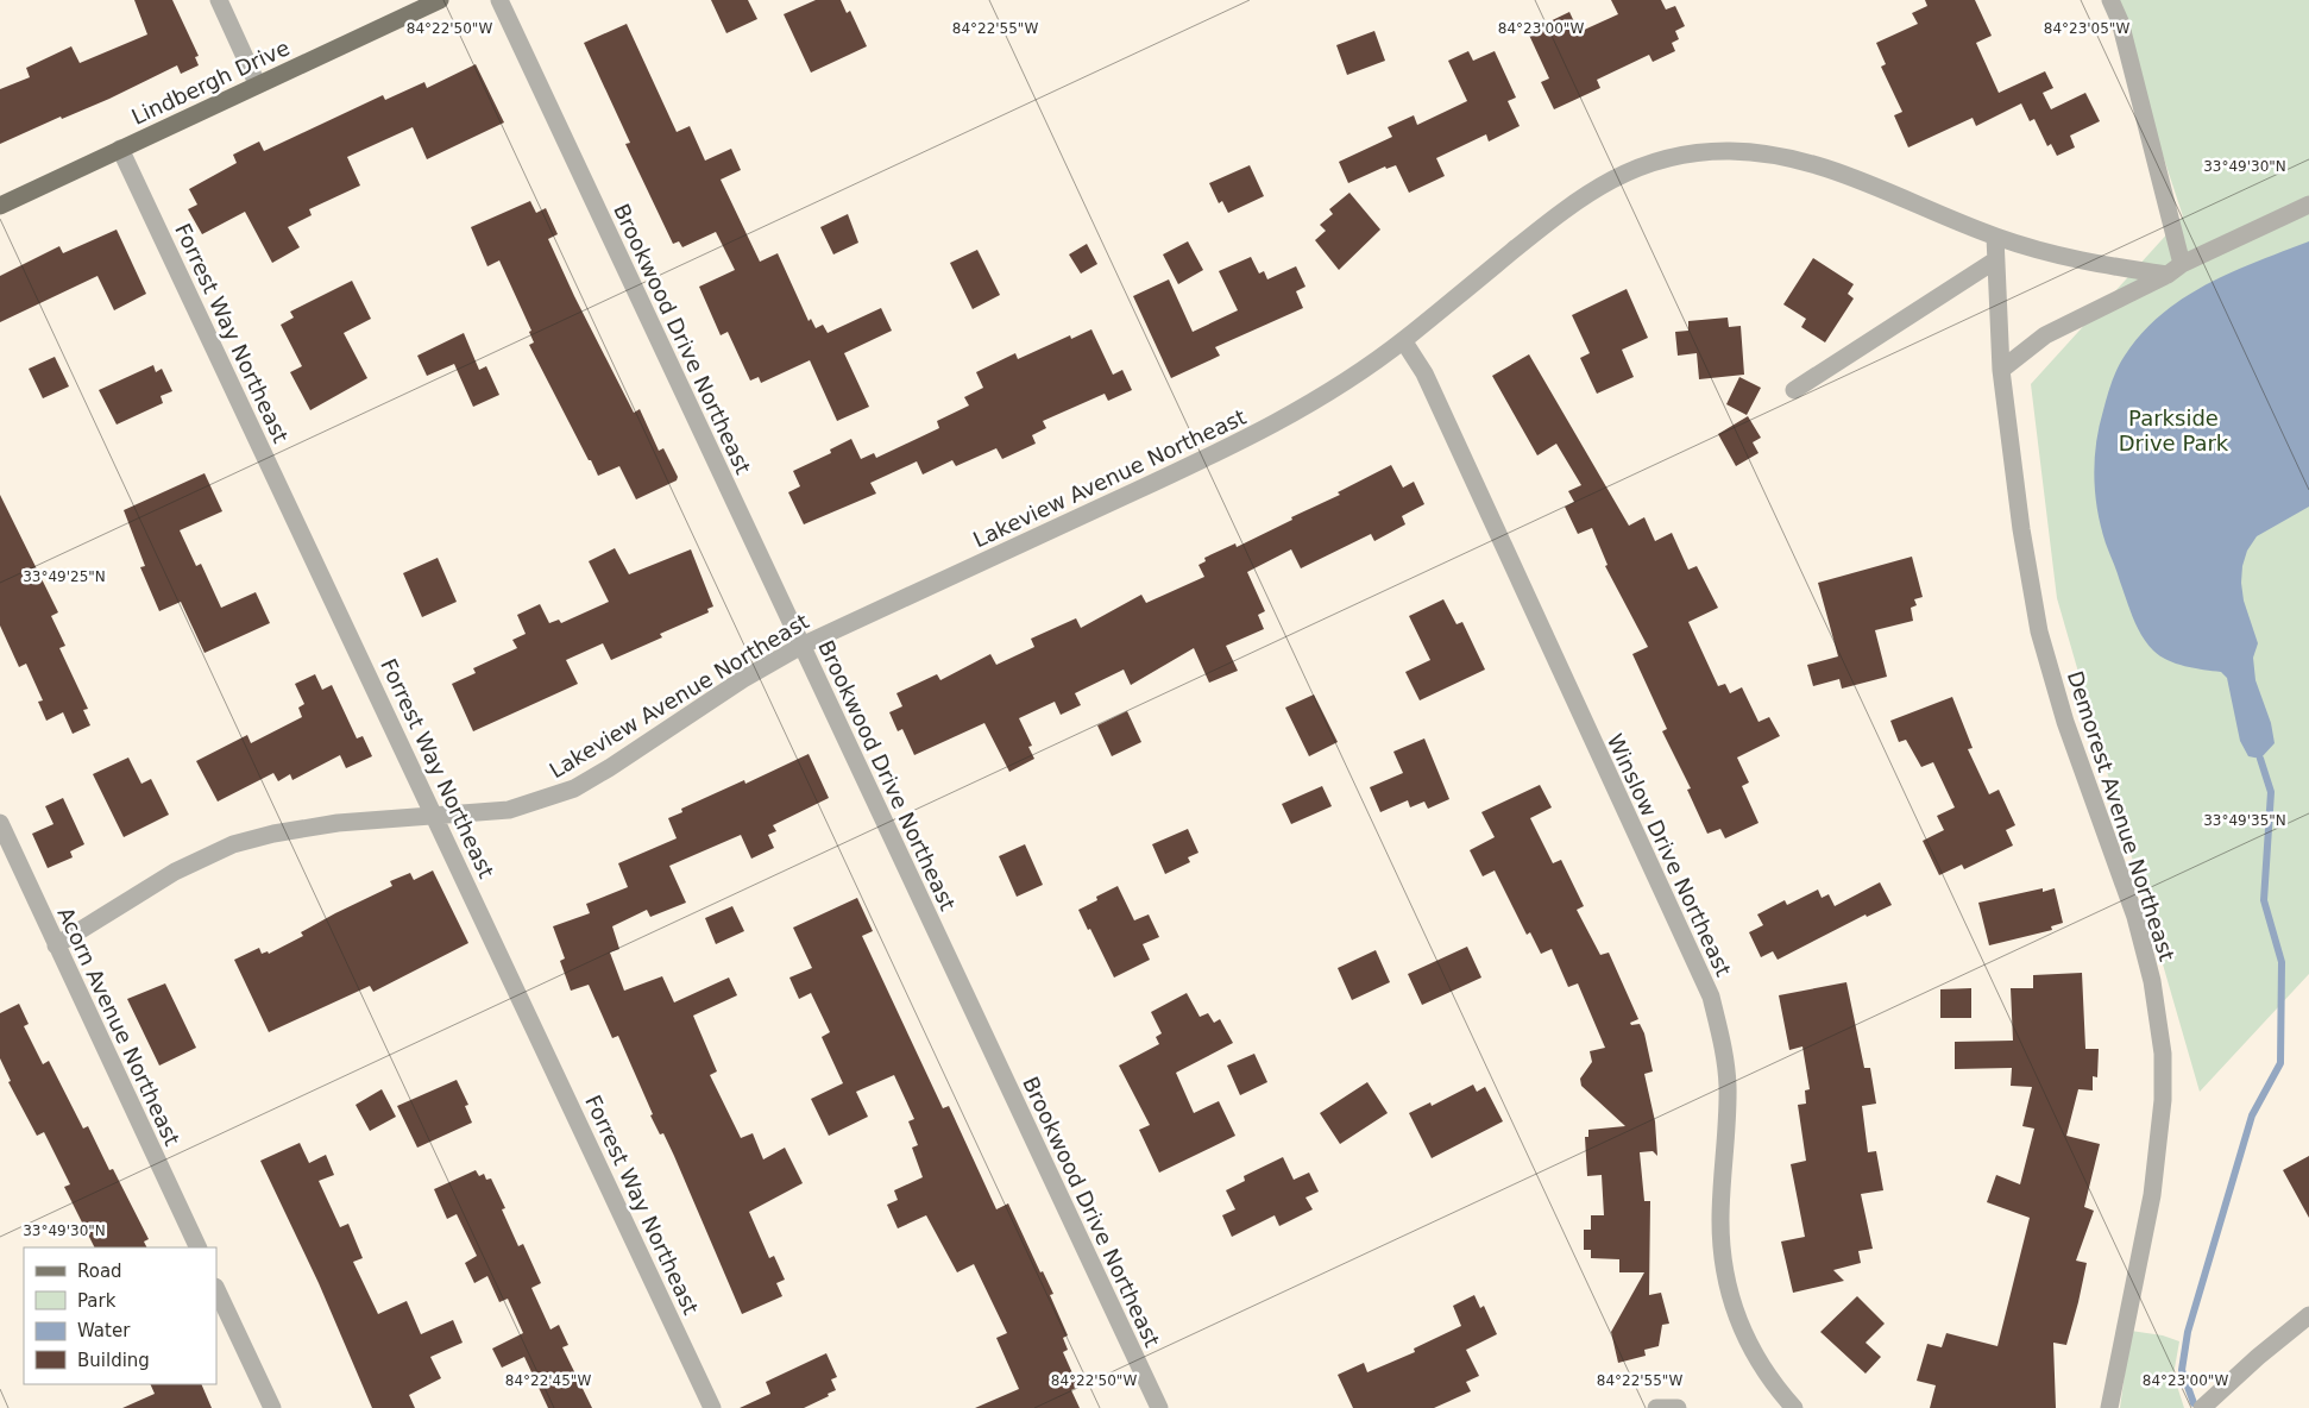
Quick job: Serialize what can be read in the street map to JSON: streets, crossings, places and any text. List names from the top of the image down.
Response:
{
  "streets": {
    "main road": ["Lindbergh Drive"],
    "street": [
      "Forrest Way Northeast",
      "Brookwood Drive Northeast",
      "Lakeview Avenue Northeast",
      "Demorest Avenue Northeast",
      "Winslow Drive Northeast",
      "Acorn Avenue Northeast"
    ]
  },
  "crossings": [
    ["Lindbergh Drive", "Forrest Way Northeast"],
    ["Forrest Way Northeast", "Lakeview Avenue Northeast"],
    ["Brookwood Drive Northeast", "Lakeview Avenue Northeast"],
    ["Lakeview Avenue Northeast", "Demorest Avenue Northeast"],
    ["Lakeview Avenue Northeast", "Winslow Drive Northeast"],
    ["Lakeview Avenue Northeast", "Acorn Avenue Northeast"]
  ],
  "parks": ["Parkside Drive Park"],
  "legend": [
    "Road",
    "Park",
    "Water",
    "Building"
  ],
  "coordinates": [
    "84°22'50\"W",
    "84°22'55\"W",
    "84°23'00\"W",
    "84°23'05\"W",
    "33°49'30\"N",
    "33°49'25\"N",
    "33°49'35\"N",
    "84°22'45\"W"
  ]
}
